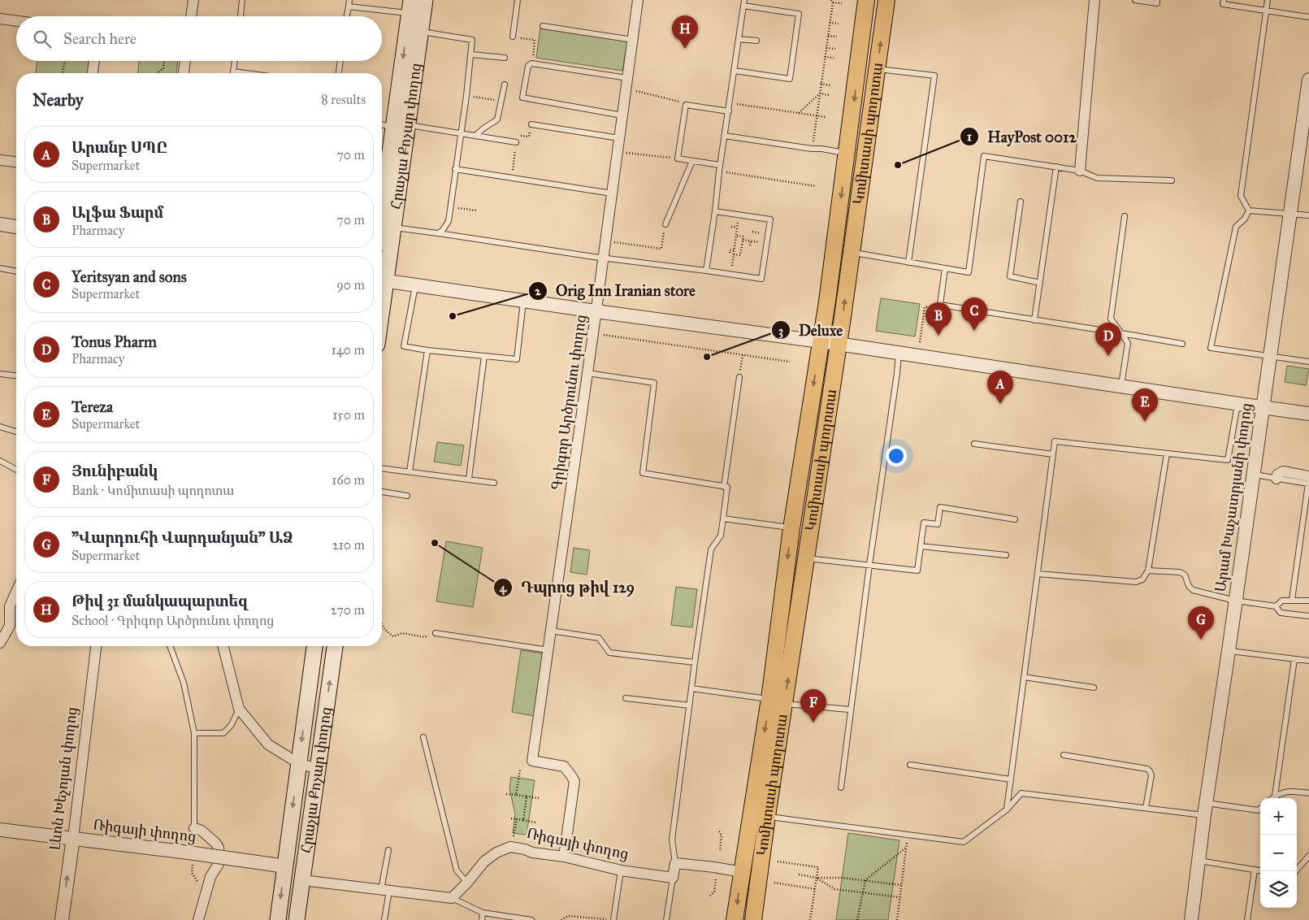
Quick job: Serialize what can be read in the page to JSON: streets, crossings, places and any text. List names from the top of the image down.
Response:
{
  "streets": {
    "main road": ["Կոմիտասի պողոտա", "Հրաչյա Քոչար փողոց"],
    "street": [
      "Գրիգոր Արծրունու փողոց",
      "Արամ Խաչատրյանի փողոց",
      "Լևոն Խեչոյան փողոց",
      "Ռիգայի փողոց"
    ]
  },
  "crossings": [
    ["Հրաչյա Քոչար փողոց", "Ռիգայի փողոց"],
    ["Գրիգոր Արծրունու փողոց", "Ռիգայի փողոց"],
    ["Լևոն Խեչոյան փողոց", "Ռիգայի փողոց"]
  ],
  "places": [
    "HayPost 0012",
    "Orig Inn Iranian store",
    "Deluxe",
    "Դպրոց թիվ 129"
  ],
  "page": {
    "pins": [
      "H",
      "C",
      "B",
      "D",
      "A",
      "E",
      "G",
      "F"
    ],
    "search": "Search here",
    "heading": ["Nearby", "8 results"],
    "list": [
      {
        "mark": "A",
        "name": "Արանբ ՍՊԸ",
        "note": "Supermarket",
        "value": "70 m"
      },
      {
        "mark": "B",
        "name": "Ալֆա Ֆարմ",
        "note": "Pharmacy",
        "value": "70 m"
      },
      {
        "mark": "C",
        "name": "Yeritsyan and sons",
        "note": "Supermarket",
        "value": "90 m"
      },
      {
        "mark": "D",
        "name": "Tonus Pharm",
        "note": "Pharmacy",
        "value": "140 m"
      },
      {
        "mark": "E",
        "name": "Tereza",
        "note": "Supermarket",
        "value": "150 m"
      },
      {
        "mark": "F",
        "name": "Յունիբանկ",
        "note": "Bank · Կոմիտասի պողոտա",
        "value": "160 m"
      },
      {
        "mark": "G",
        "name": "\"Վարդուհի Վարդանյան\" ԱՁ",
        "note": "Supermarket",
        "value": "210 m"
      },
      {
        "mark": "H",
        "name": "Թիվ 31 մանկապարտեզ",
        "note": "School · Գրիգոր Արծրունու փողոց",
        "value": "270 m"
      }
    ],
    "map_buttons": ["+", "−"]
  }
}
